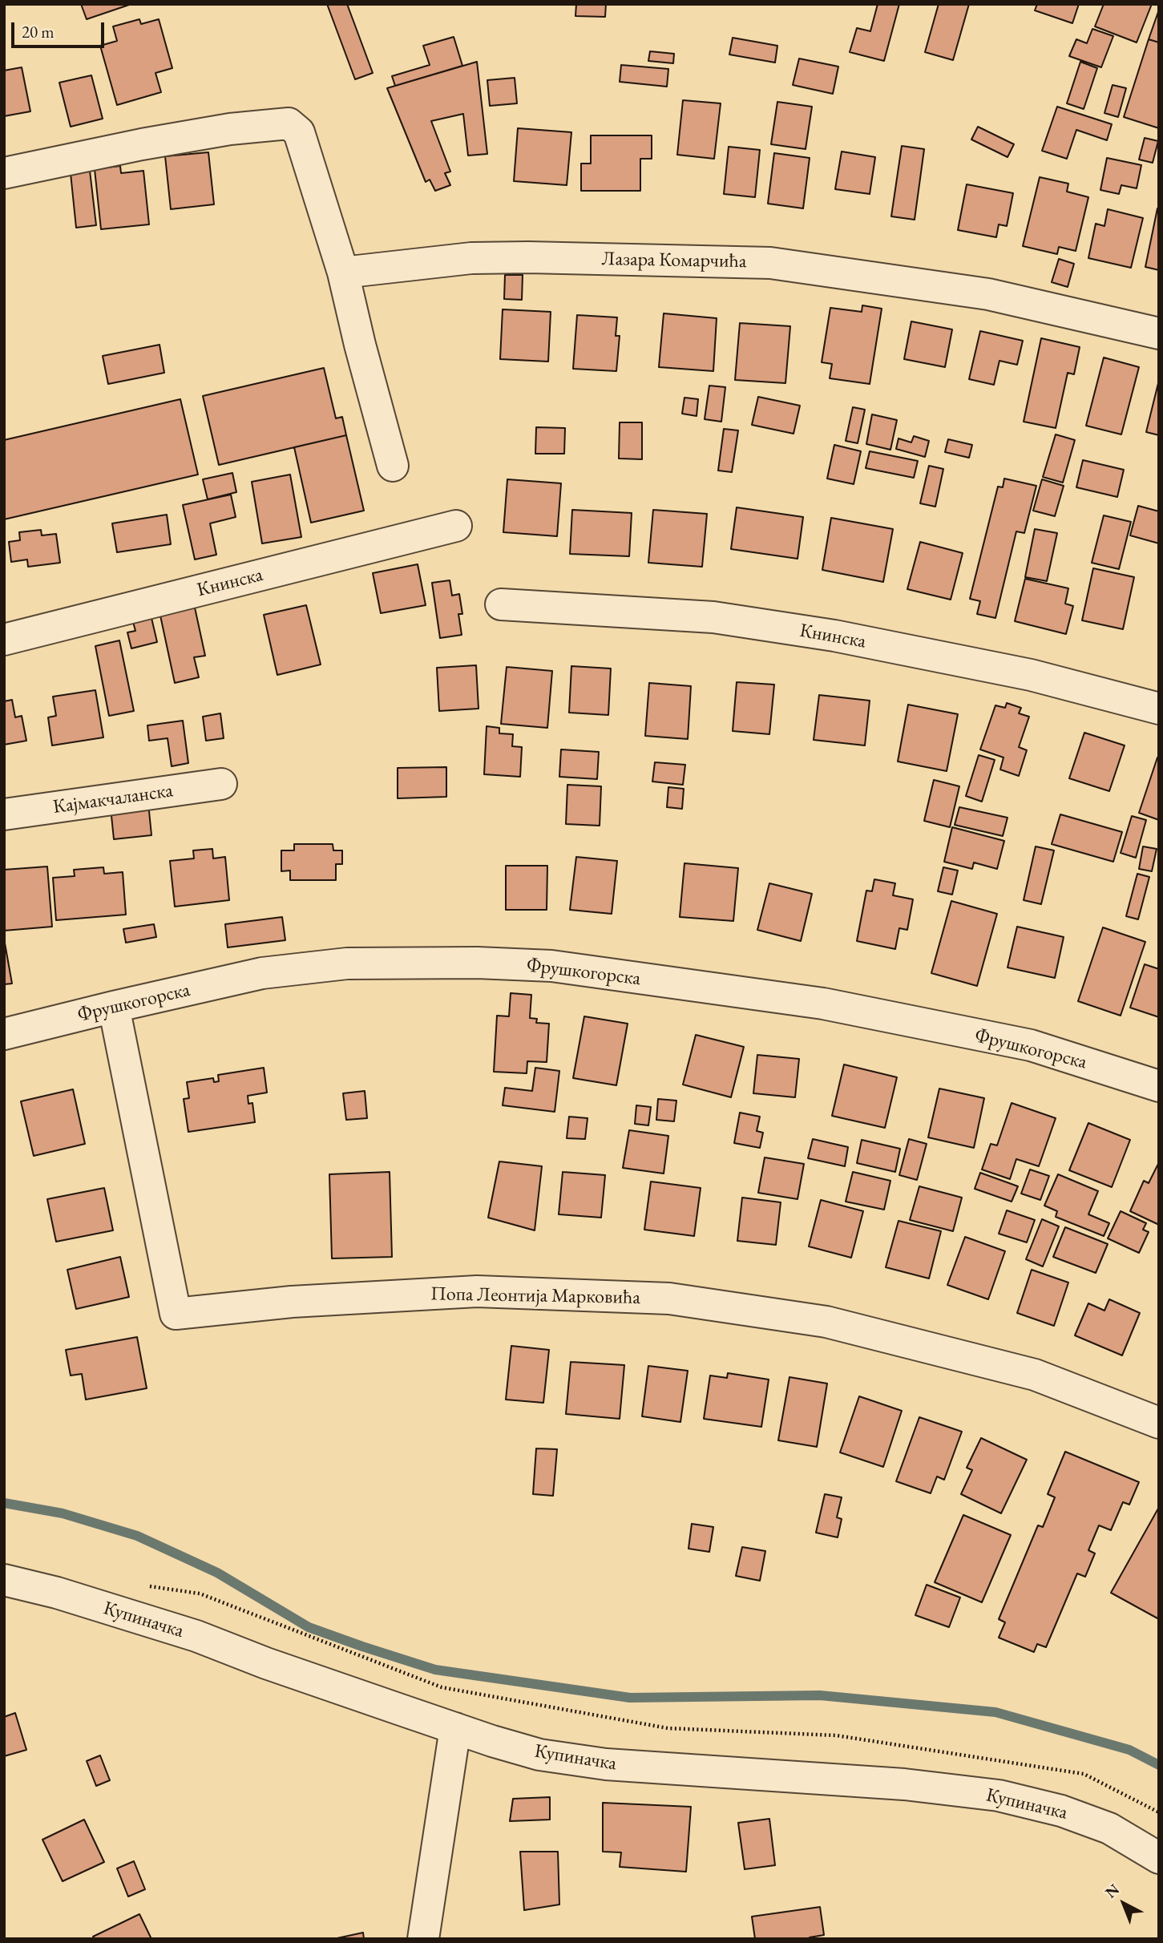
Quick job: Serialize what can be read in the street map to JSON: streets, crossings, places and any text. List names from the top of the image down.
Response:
{
  "streets": {
    "street": [
      "Лазара Комарчића",
      "Книнска",
      "Кајмакчаланска",
      "Фрушкогорска",
      "Попа Леонтија Марковића",
      "Купиначка"
    ]
  },
  "crossings": [
    ["Фрушкогорска", "Попа Леонтија Марковића"]
  ],
  "scale_bar": "20 m",
  "north": "top left"
}
